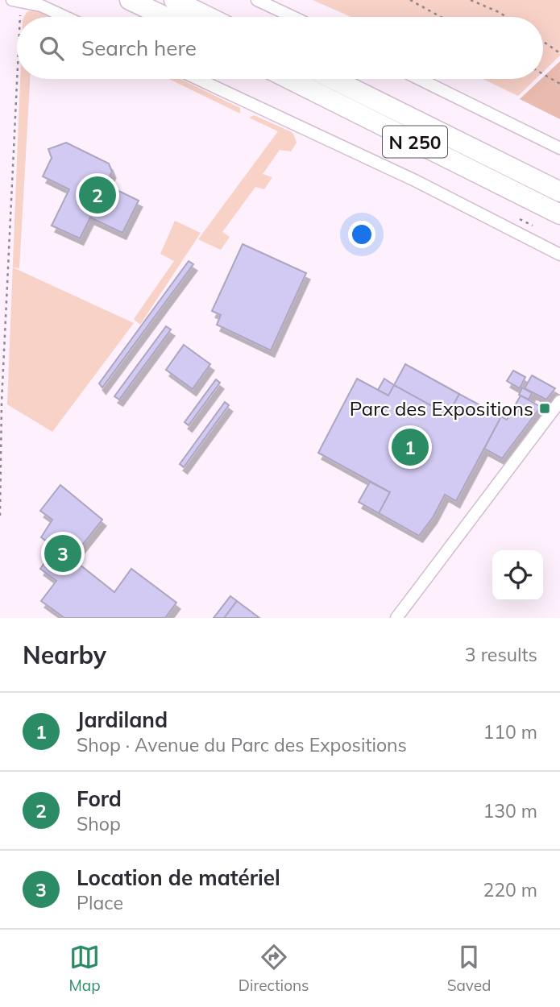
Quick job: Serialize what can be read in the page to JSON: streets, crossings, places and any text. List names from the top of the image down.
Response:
{
  "streets": {
    "highway": ["N 250"]
  },
  "places": {
    "transit": ["Parc des Expositions"]
  },
  "page": {
    "search": "Search here",
    "pins": ["2", "1", "3"],
    "heading": ["Nearby", "3 results"],
    "list": [
      {
        "mark": "1",
        "name": "Jardiland",
        "note": "Shop · Avenue du Parc des Expositions",
        "value": "110 m"
      },
      {
        "mark": "2",
        "name": "Ford",
        "note": "Shop",
        "value": "130 m"
      },
      {
        "mark": "3",
        "name": "Location de matériel",
        "note": "Place",
        "value": "220 m"
      }
    ],
    "nav": ["Map", "Directions", "Saved"]
  }
}
